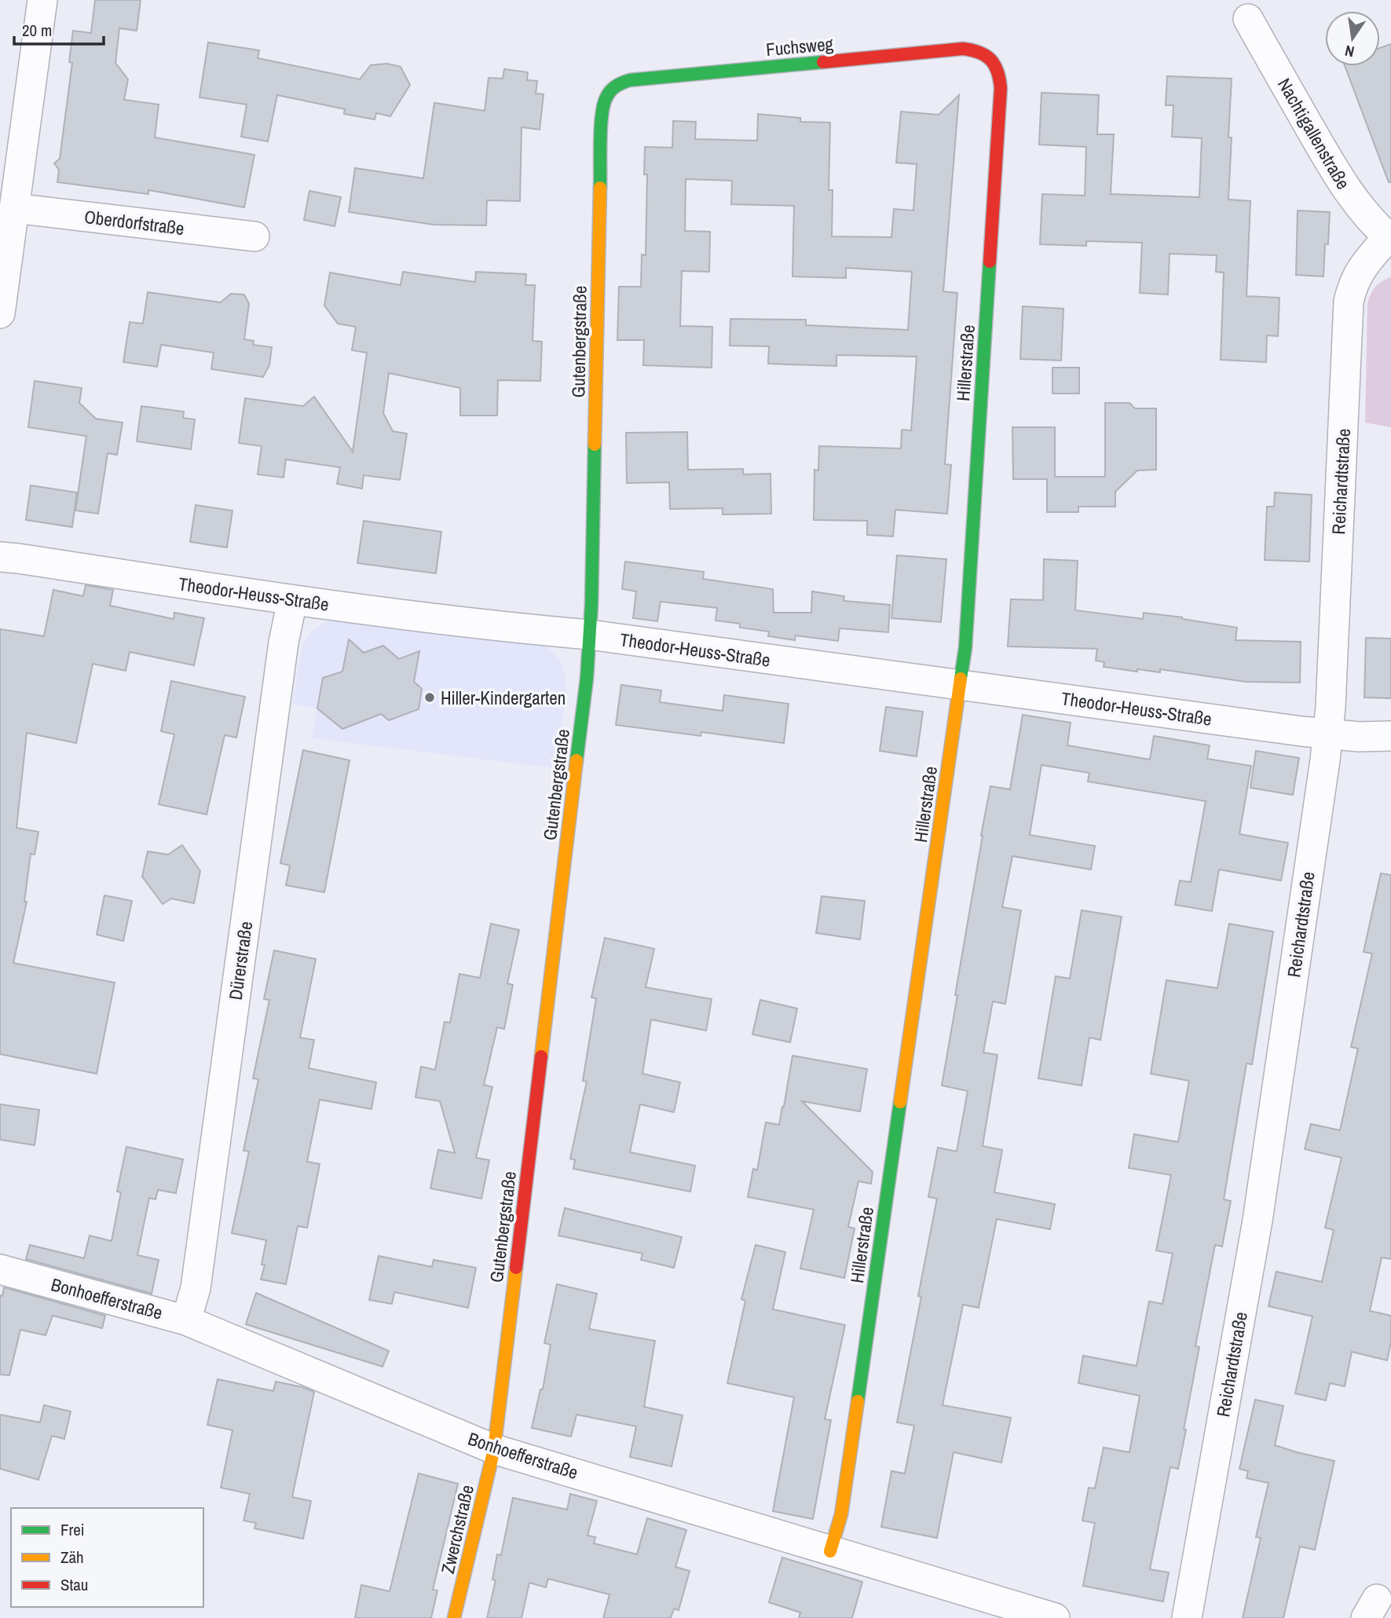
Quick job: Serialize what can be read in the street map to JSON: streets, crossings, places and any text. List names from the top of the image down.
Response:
{
  "streets": {
    "street": [
      "Fuchsweg",
      "Nachtigallenstraße",
      "Oberdorfstraße",
      "Gutenbergstraße",
      "Hillerstraße",
      "Reichardtstraße",
      "Theodor-Heuss-Straße",
      "Dürerstraße",
      "Bonhoefferstraße",
      "Zwerchstraße"
    ]
  },
  "crossings": [
    ["Fuchsweg", "Gutenbergstraße"],
    ["Fuchsweg", "Hillerstraße"],
    ["Nachtigallenstraße", "Reichardtstraße"],
    ["Gutenbergstraße", "Theodor-Heuss-Straße"],
    ["Gutenbergstraße", "Bonhoefferstraße"],
    ["Gutenbergstraße", "Zwerchstraße"],
    ["Hillerstraße", "Theodor-Heuss-Straße"],
    ["Hillerstraße", "Bonhoefferstraße"],
    ["Reichardtstraße", "Theodor-Heuss-Straße"],
    ["Theodor-Heuss-Straße", "Dürerstraße"],
    ["Dürerstraße", "Bonhoefferstraße"],
    ["Bonhoefferstraße", "Zwerchstraße"]
  ],
  "places": ["Hiller-Kindergarten"],
  "legend": ["Frei", "Zäh", "Stau"],
  "scale_bar": "20 m",
  "north": "bottom"
}
